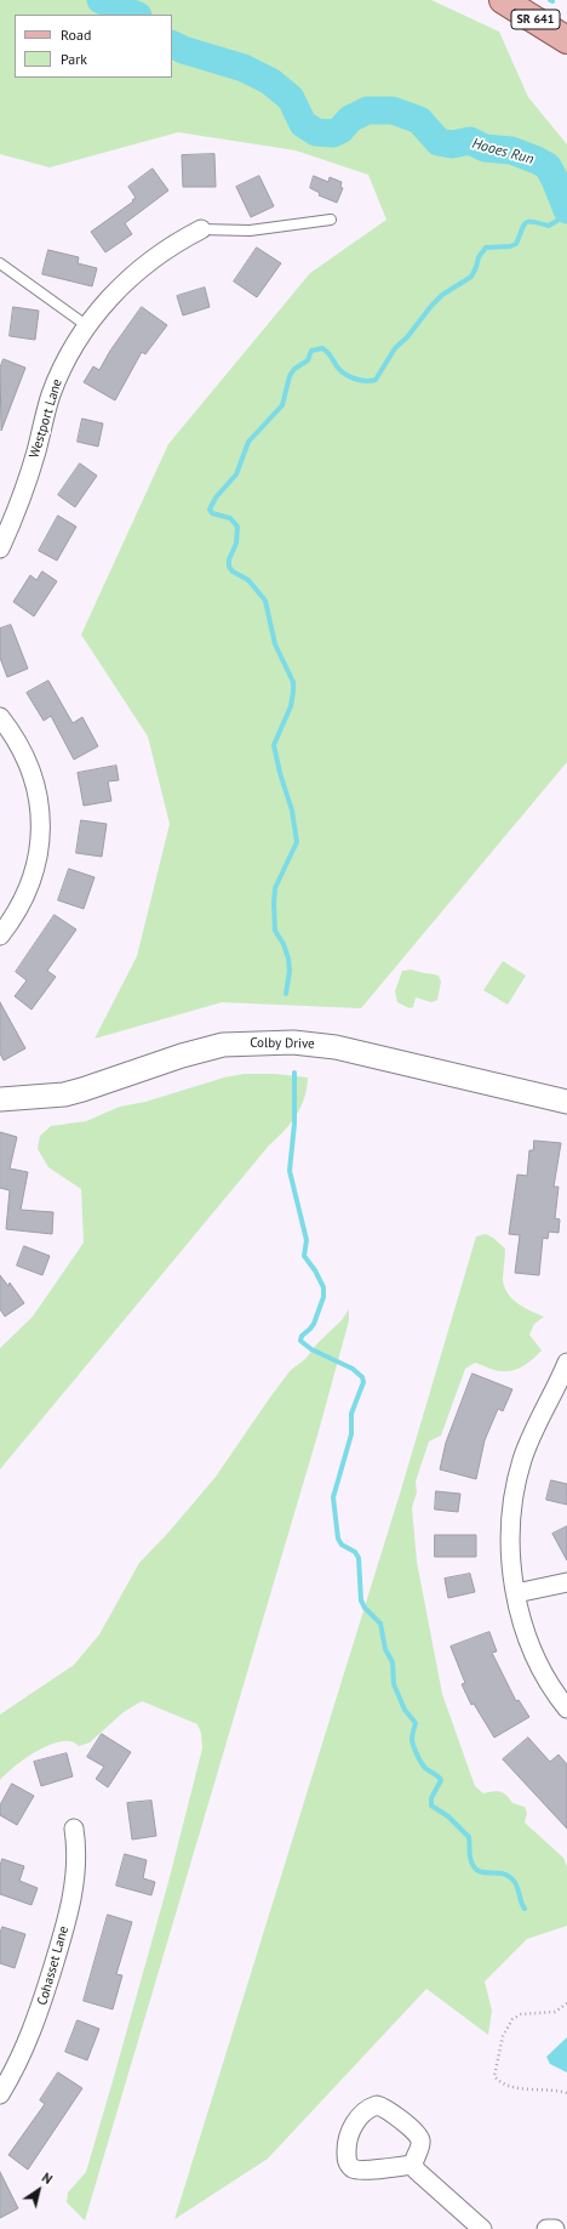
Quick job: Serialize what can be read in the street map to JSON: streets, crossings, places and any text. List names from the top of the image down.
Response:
{
  "streets": {
    "main road": ["SR 641"],
    "street": ["Westport Lane", "Colby Drive", "Cohasset Lane"]
  },
  "water": ["Hooes Run"],
  "legend": ["Road", "Park"],
  "north": "top right"
}
